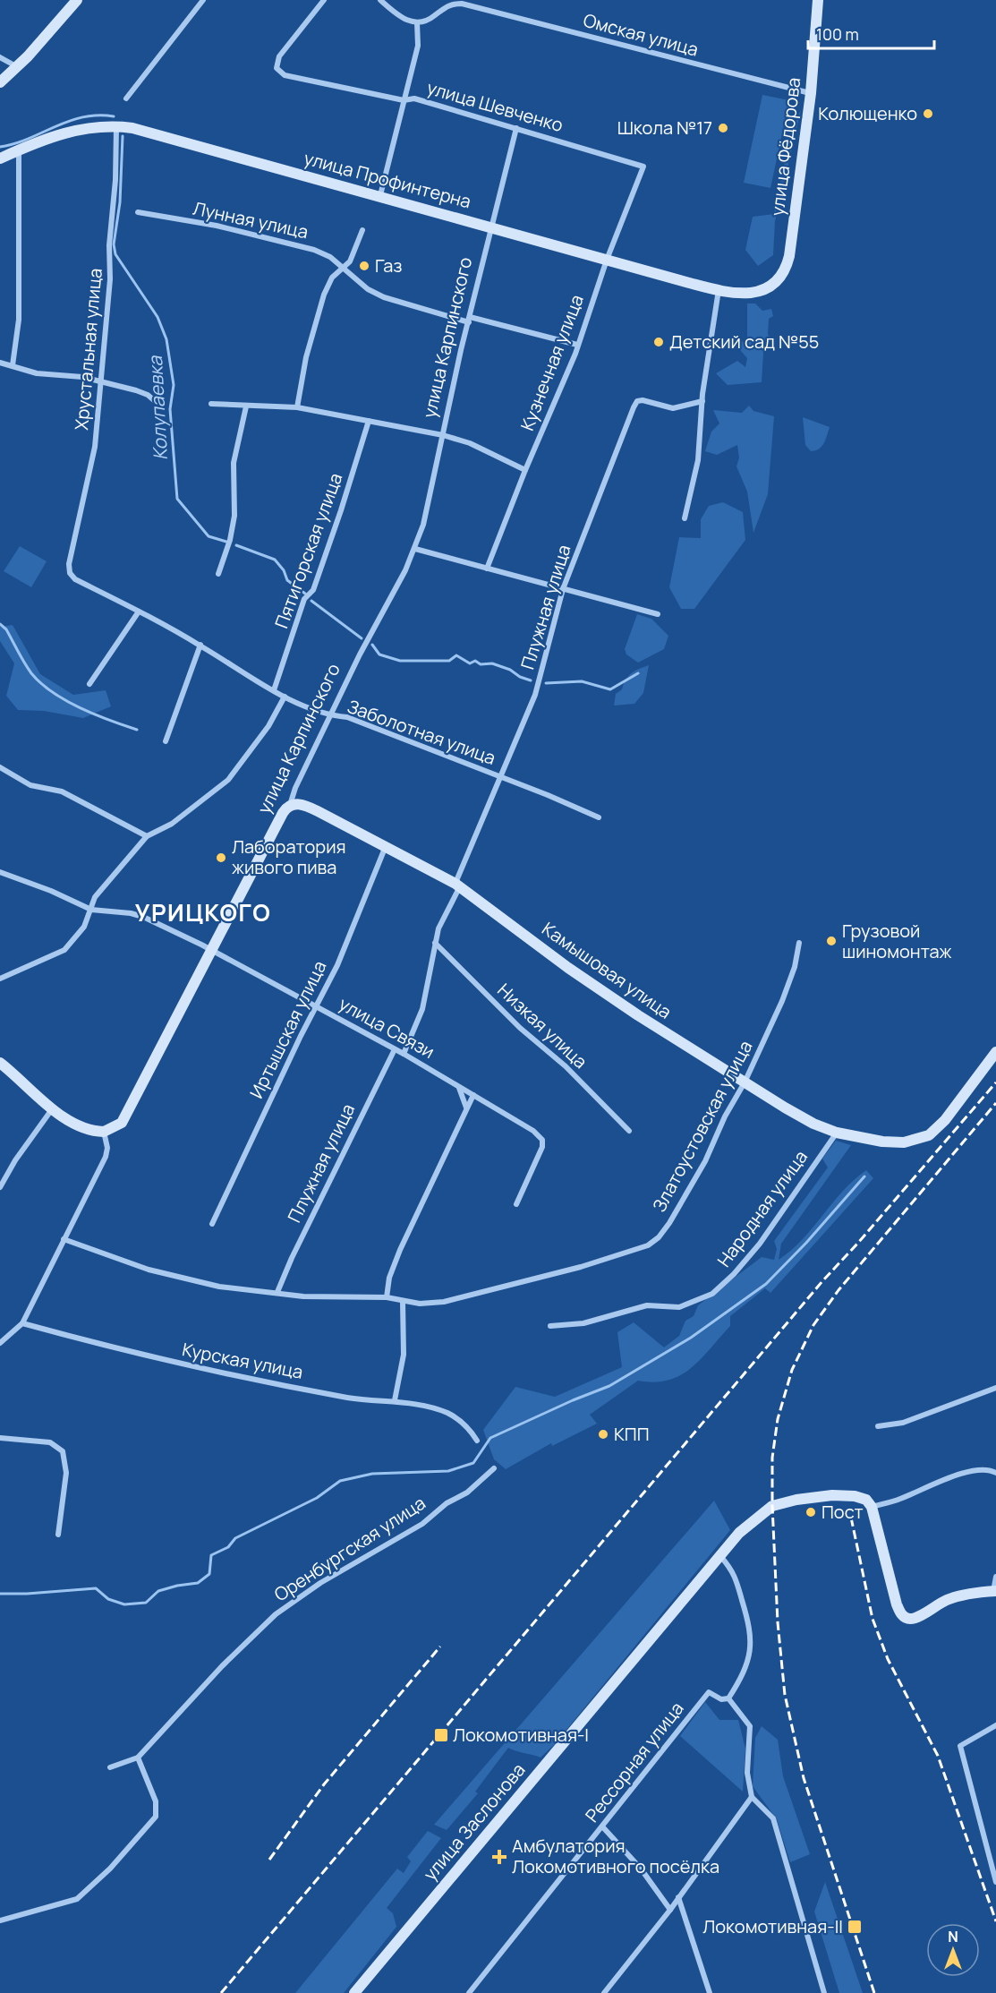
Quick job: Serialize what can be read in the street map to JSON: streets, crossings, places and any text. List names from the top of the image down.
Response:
{
  "streets": {
    "main road": [
      "улица Фёдорова",
      "улица Профинтерна",
      "улица Карпинского",
      "Камышовая улица",
      "улица Заслонова"
    ],
    "street": [
      "Омская улица",
      "улица Шевченко",
      "Лунная улица",
      "Хрустальная улица",
      "Кузнечная улица",
      "Пятигорская улица",
      "Плужная улица",
      "Заболотная улица",
      "Низкая улица",
      "улица Связи",
      "Иртышская улица",
      "Златоустовская улица",
      "Народная улица",
      "Курская улица",
      "Оренбургская улица",
      "Рессорная улица"
    ]
  },
  "crossings": [
    ["Омская улица", "улица Фёдорова"],
    ["улица Шевченко", "улица Карпинского"],
    ["улица Шевченко", "Кузнечная улица"],
    ["улица Фёдорова", "улица Профинтерна"],
    ["улица Профинтерна", "улица Карпинского"],
    ["улица Профинтерна", "Хрустальная улица"],
    ["улица Профинтерна", "Кузнечная улица"],
    ["Лунная улица", "улица Карпинского"],
    ["Лунная улица", "Кузнечная улица"],
    ["улица Карпинского", "Заболотная улица"],
    ["улица Карпинского", "Камышовая улица"],
    ["улица Карпинского", "улица Связи"],
    ["Хрустальная улица", "Заболотная улица"],
    ["Пятигорская улица", "Заболотная улица"],
    ["Плужная улица", "Заболотная улица"],
    ["Плужная улица", "Камышовая улица"],
    ["Плужная улица", "Низкая улица"],
    ["Плужная улица", "улица Связи"],
    ["Плужная улица", "Златоустовская улица"],
    ["Камышовая улица", "Иртышская улица"],
    ["Камышовая улица", "Златоустовская улица"],
    ["Камышовая улица", "Народная улица"],
    ["улица Связи", "Иртышская улица"]
  ],
  "districts": ["УРИЦКОГО"],
  "water": ["Колупаевка"],
  "places": {
    "other": [
      "Колющенко",
      "Школа №17",
      "Газ",
      "Детский сад №55",
      "Лаборатория живого пива",
      "Грузовой шиномонтаж",
      "КПП",
      "Пост"
    ],
    "transit": ["Локомотивная-I", "Локомотивная-II"],
    "health": ["Амбулатория Локомотивного посёлка"]
  },
  "scale_bar": "100 m",
  "north": "top"
}
